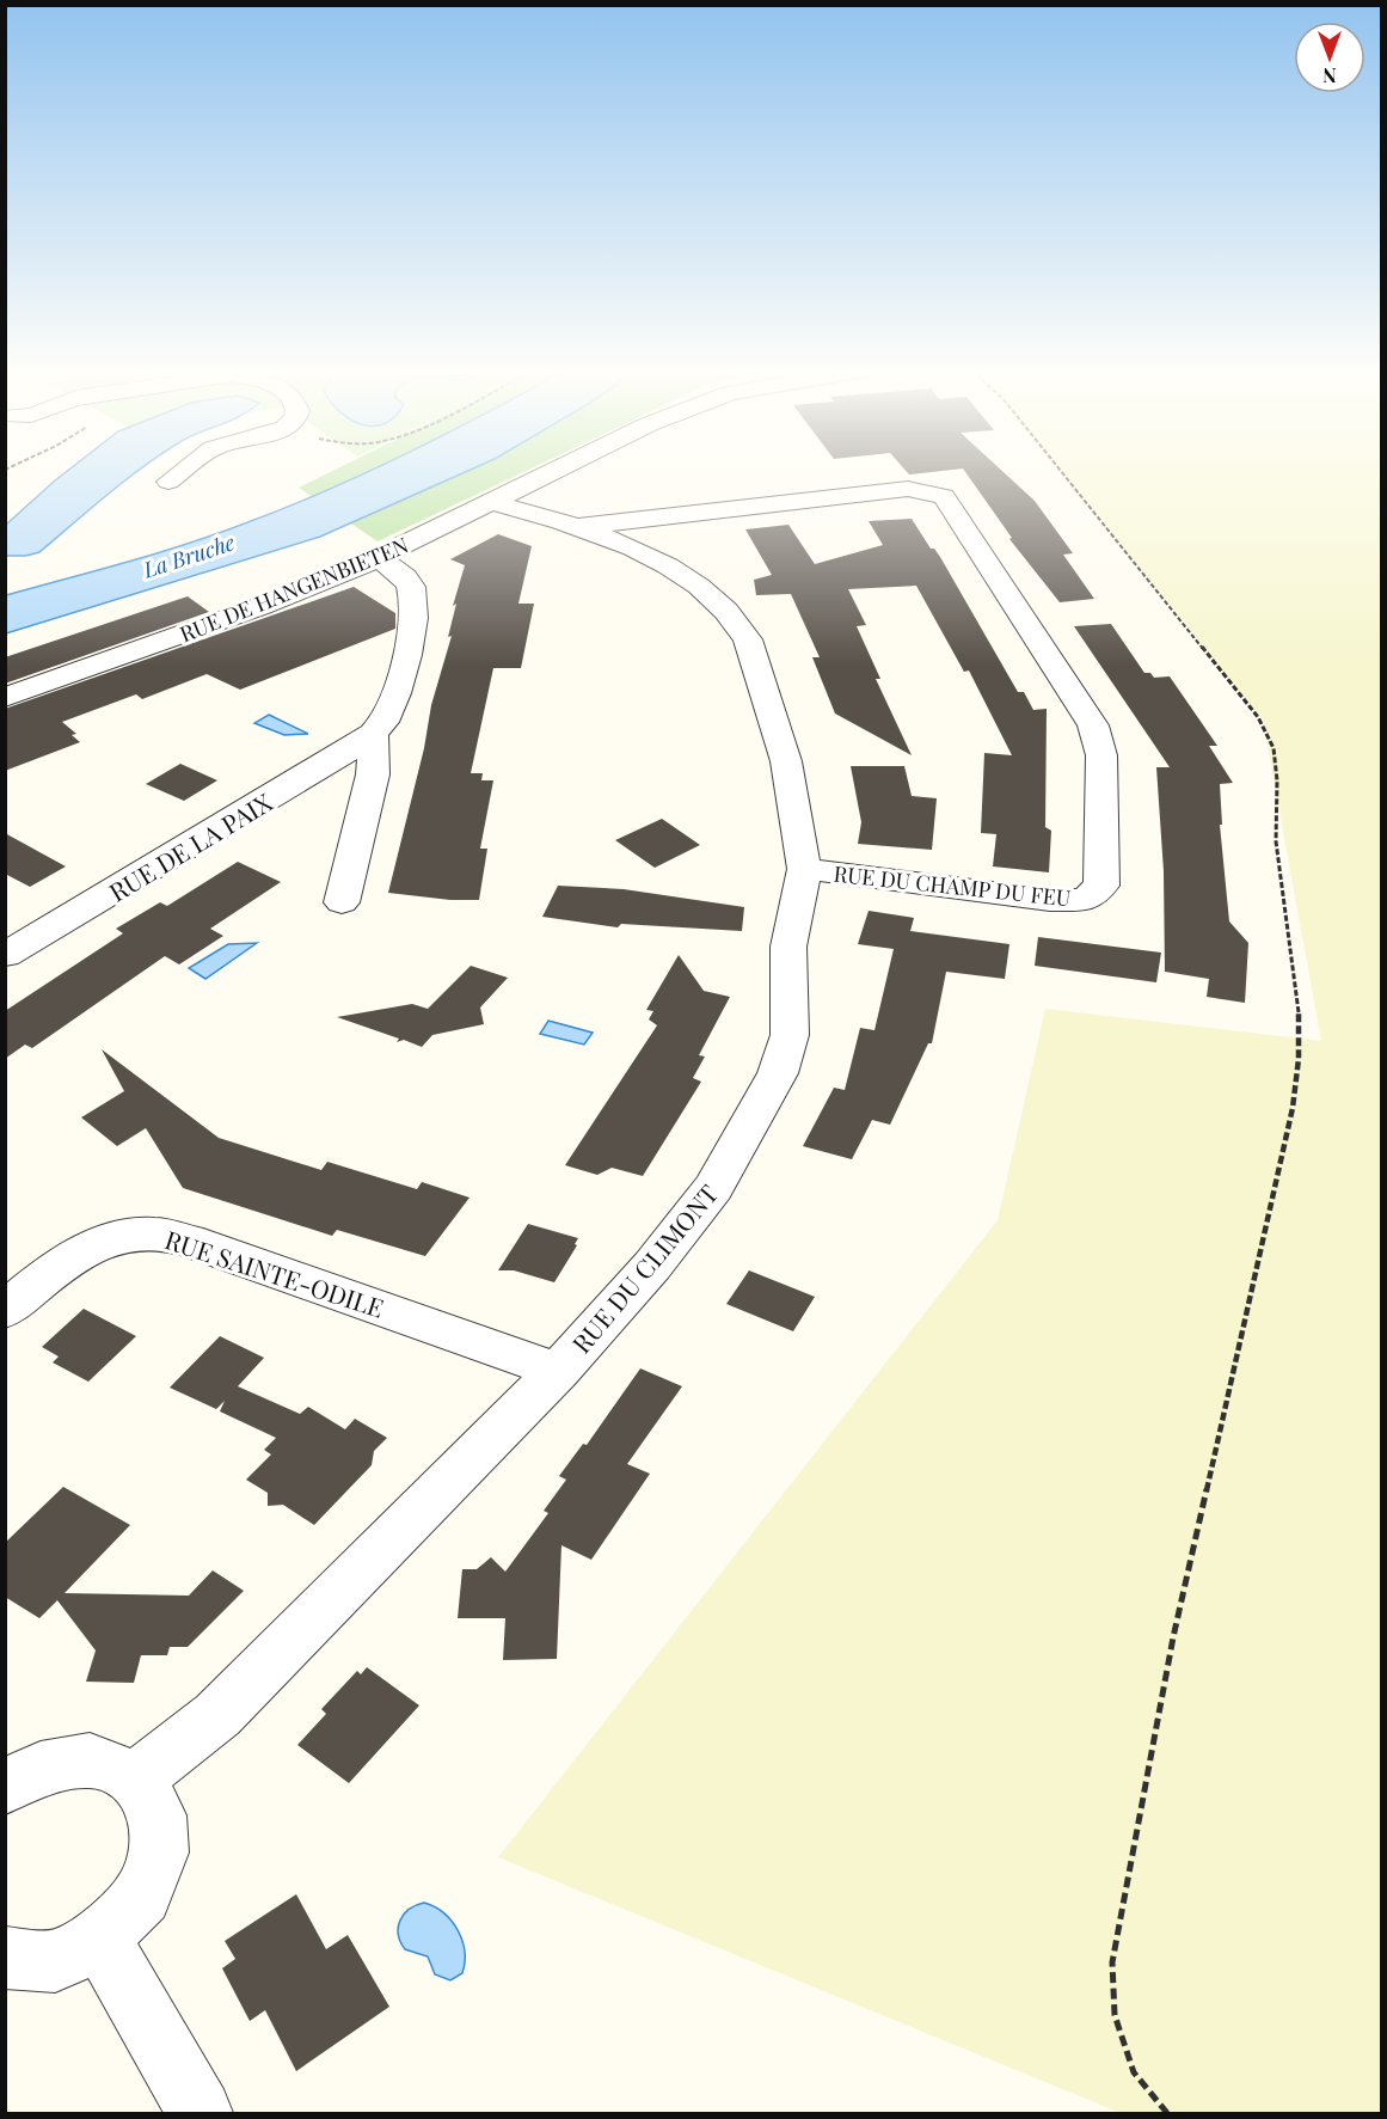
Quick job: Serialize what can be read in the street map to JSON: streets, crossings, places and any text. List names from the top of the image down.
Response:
{
  "streets": {
    "street": [
      "RUE DE HANGENBIETEN",
      "RUE DE LA PAIX",
      "RUE DU CHAMP DU FEU",
      "RUE DU CLIMONT",
      "RUE SAINTE-ODILE"
    ]
  },
  "crossings": [
    ["RUE DE HANGENBIETEN", "RUE DE LA PAIX"],
    ["RUE DE HANGENBIETEN", "RUE DU CLIMONT"],
    ["RUE DU CHAMP DU FEU", "RUE DU CLIMONT"],
    ["RUE DU CLIMONT", "RUE SAINTE-ODILE"]
  ],
  "water": ["La Bruche"],
  "north": "bottom"
}
